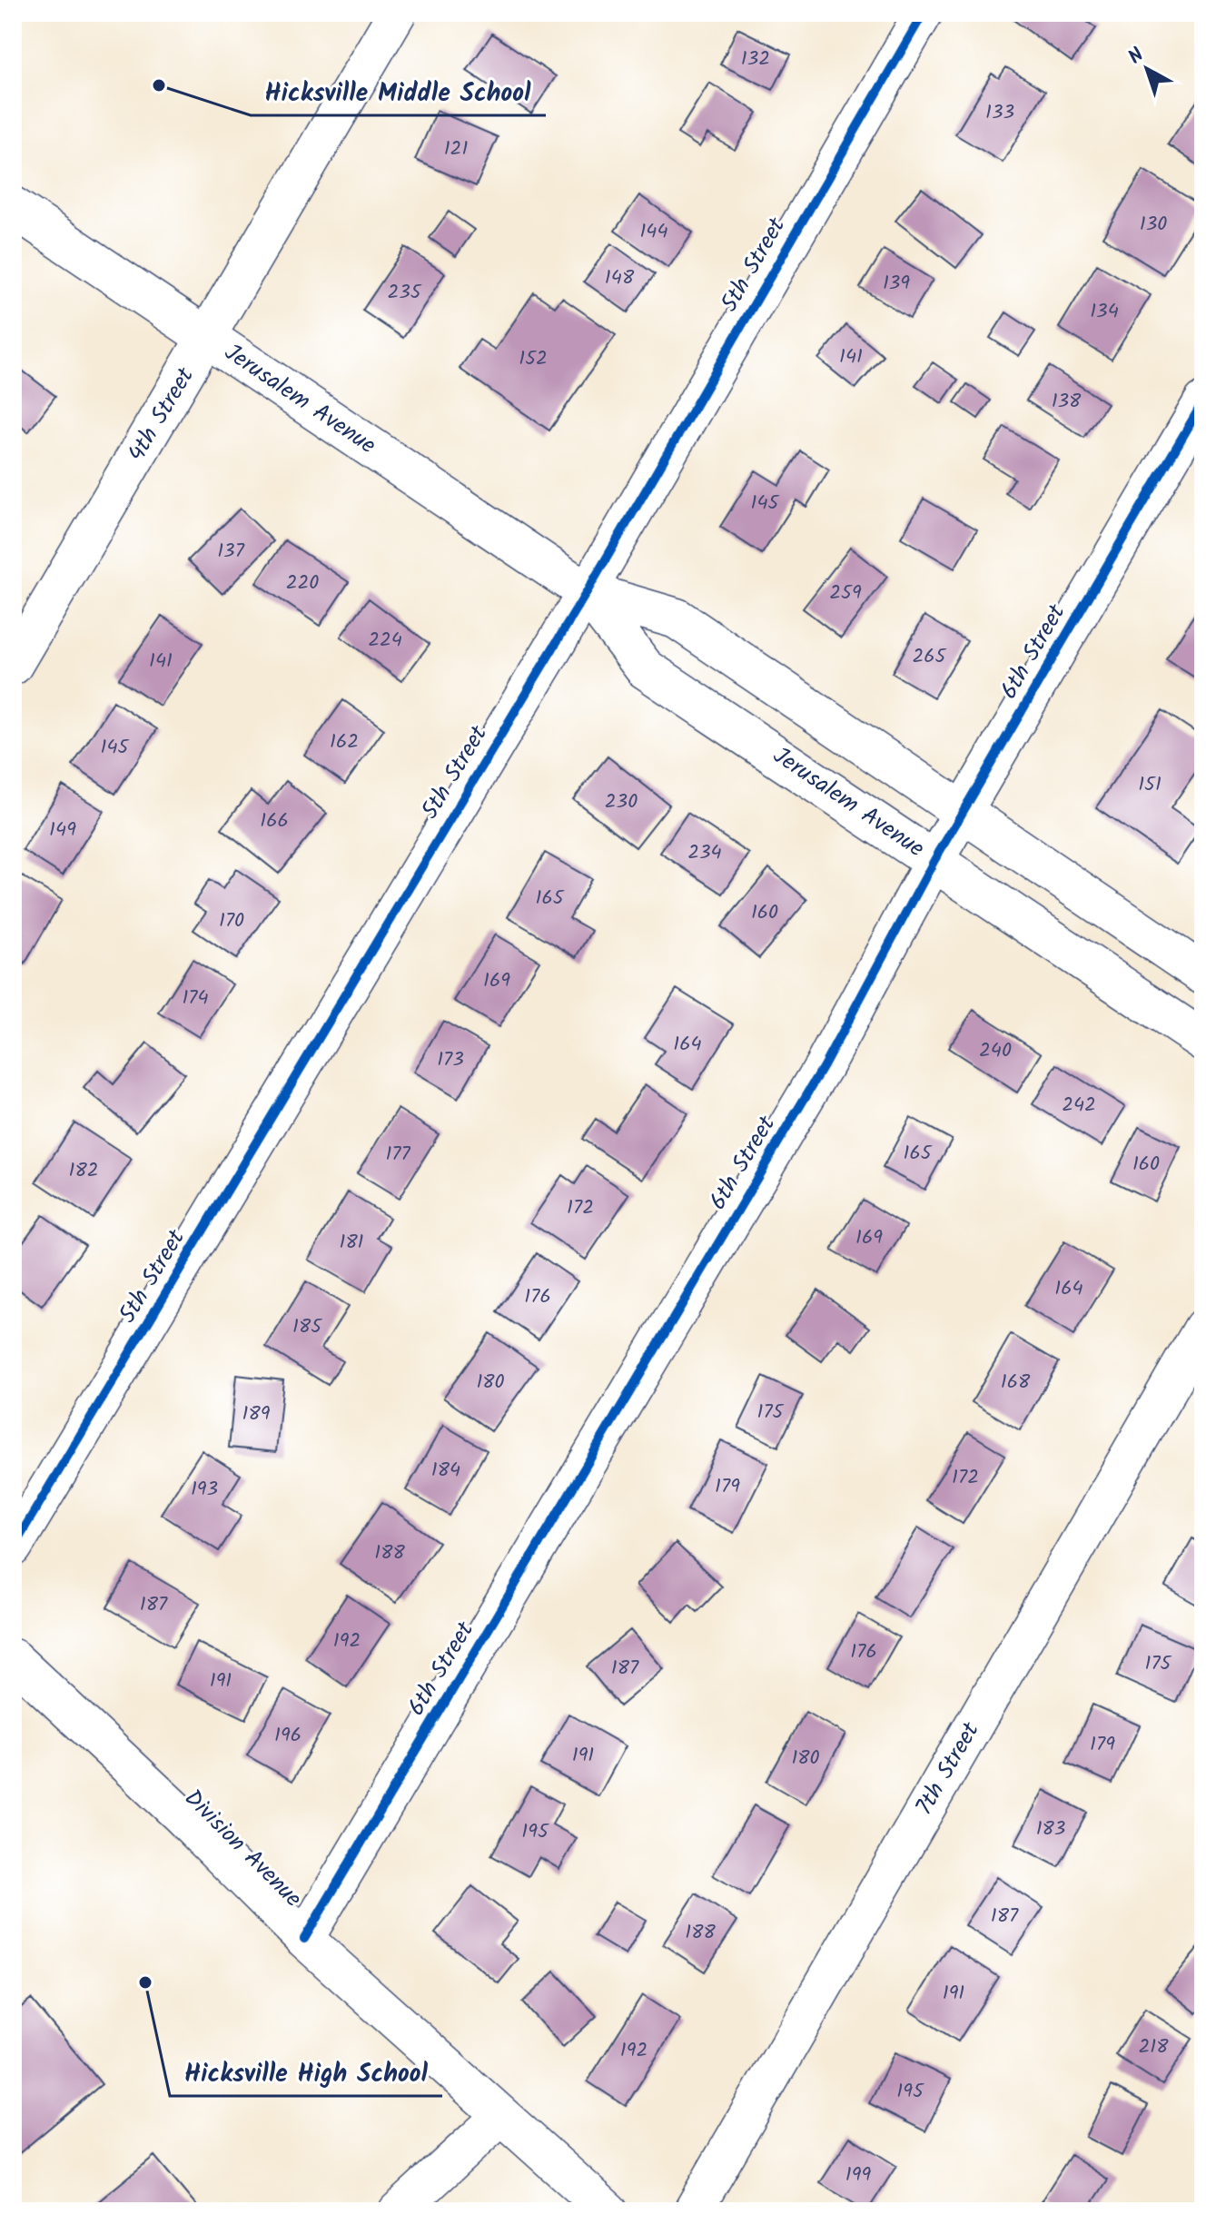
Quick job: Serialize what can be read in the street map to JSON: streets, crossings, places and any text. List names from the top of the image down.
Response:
{
  "streets": {
    "main road": ["Jerusalem Avenue"],
    "street": [
      "5th Street",
      "4th Street",
      "6th Street",
      "7th Street",
      "Division Avenue"
    ]
  },
  "crossings": [
    ["5th Street", "Jerusalem Avenue"],
    ["Jerusalem Avenue", "4th Street"],
    ["Jerusalem Avenue", "6th Street"],
    ["6th Street", "Division Avenue"]
  ],
  "places": ["Hicksville Middle School", "Hicksville High School"],
  "house_numbers": [
    "132",
    "133",
    "121",
    "130",
    "144",
    "148",
    "139",
    "235",
    "134",
    "141",
    "152",
    "138",
    "145",
    "137",
    "220",
    "259",
    "224",
    "265",
    "141",
    "162",
    "145",
    "151",
    "230",
    "166",
    "149",
    "234",
    "165",
    "160",
    "170",
    "169",
    "174",
    "164",
    "240",
    "173",
    "242",
    "165",
    "177",
    "160",
    "182",
    "172",
    "169",
    "181",
    "164",
    "176",
    "185",
    "180",
    "168",
    "175",
    "189",
    "184",
    "172",
    "179",
    "193",
    "188",
    "187",
    "192",
    "176",
    "175",
    "187",
    "191",
    "196",
    "179",
    "191",
    "180",
    "183",
    "195",
    "187",
    "188",
    "191",
    "218",
    "192",
    "195",
    "199"
  ],
  "north": "top left"
}
